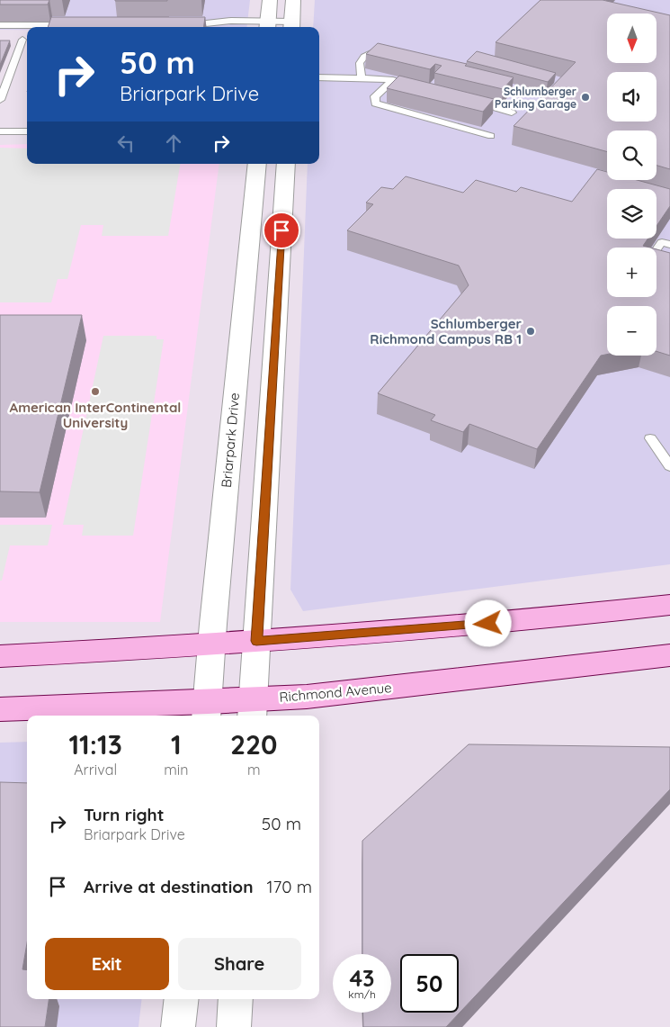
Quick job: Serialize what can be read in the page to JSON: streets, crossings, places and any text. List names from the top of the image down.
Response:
{
  "streets": {
    "main road": ["Richmond Avenue"],
    "street": ["Briarpark Drive"]
  },
  "crossings": [
    ["Briarpark Drive", "Richmond Avenue"]
  ],
  "places": ["Schlumberger Parking Garage", "Schlumberger Richmond Campus RB 1", "American InterContinental University"],
  "north": "bottom",
  "page": {
    "map_buttons": ["+", "−"],
    "turn": ["50 m", "Briarpark Drive"],
    "eta": [
      "11:13",
      "Arrival",
      "1",
      "min",
      "220",
      "m"
    ],
    "list": [
      {
        "name": "Turn right",
        "note": "Briarpark Drive",
        "value": "50 m"
      },
      {
        "name": "Arrive at destination",
        "value": "170 m"
      }
    ],
    "buttons": ["Exit", "Share"],
    "speed": "43 km/h",
    "limit": "50"
  }
}
